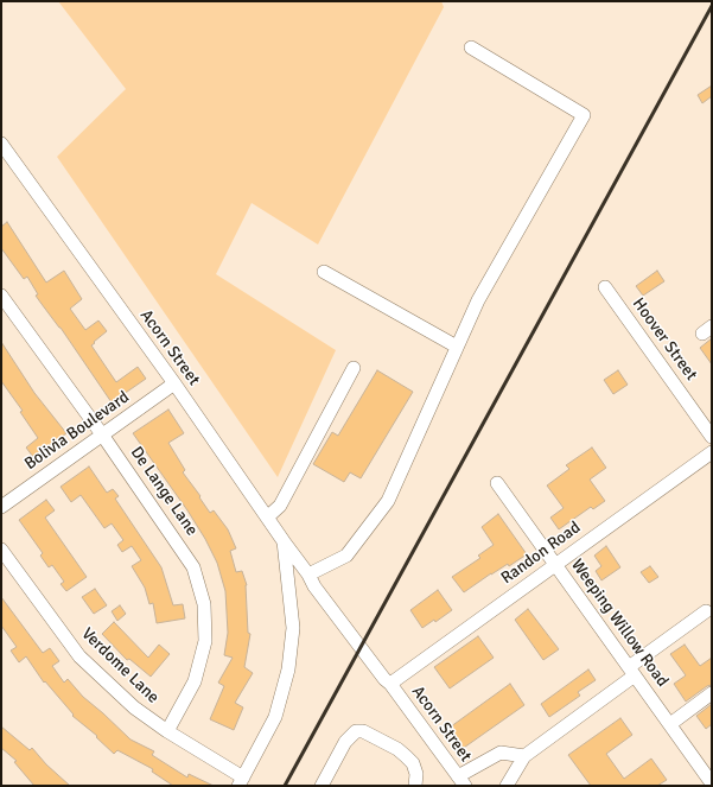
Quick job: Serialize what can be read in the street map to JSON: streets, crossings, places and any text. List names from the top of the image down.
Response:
{
  "streets": {
    "street": [
      "Hoover Street",
      "Acorn Street",
      "Bolivia Boulevard",
      "De Lange Lane",
      "Randon Road",
      "Weeping Willow Road",
      "Verdome Lane"
    ]
  },
  "crossings": [
    ["Acorn Street", "Bolivia Boulevard"],
    ["Acorn Street", "Randon Road"],
    ["Bolivia Boulevard", "De Lange Lane"],
    ["De Lange Lane", "Verdome Lane"],
    ["Randon Road", "Weeping Willow Road"]
  ]
}
